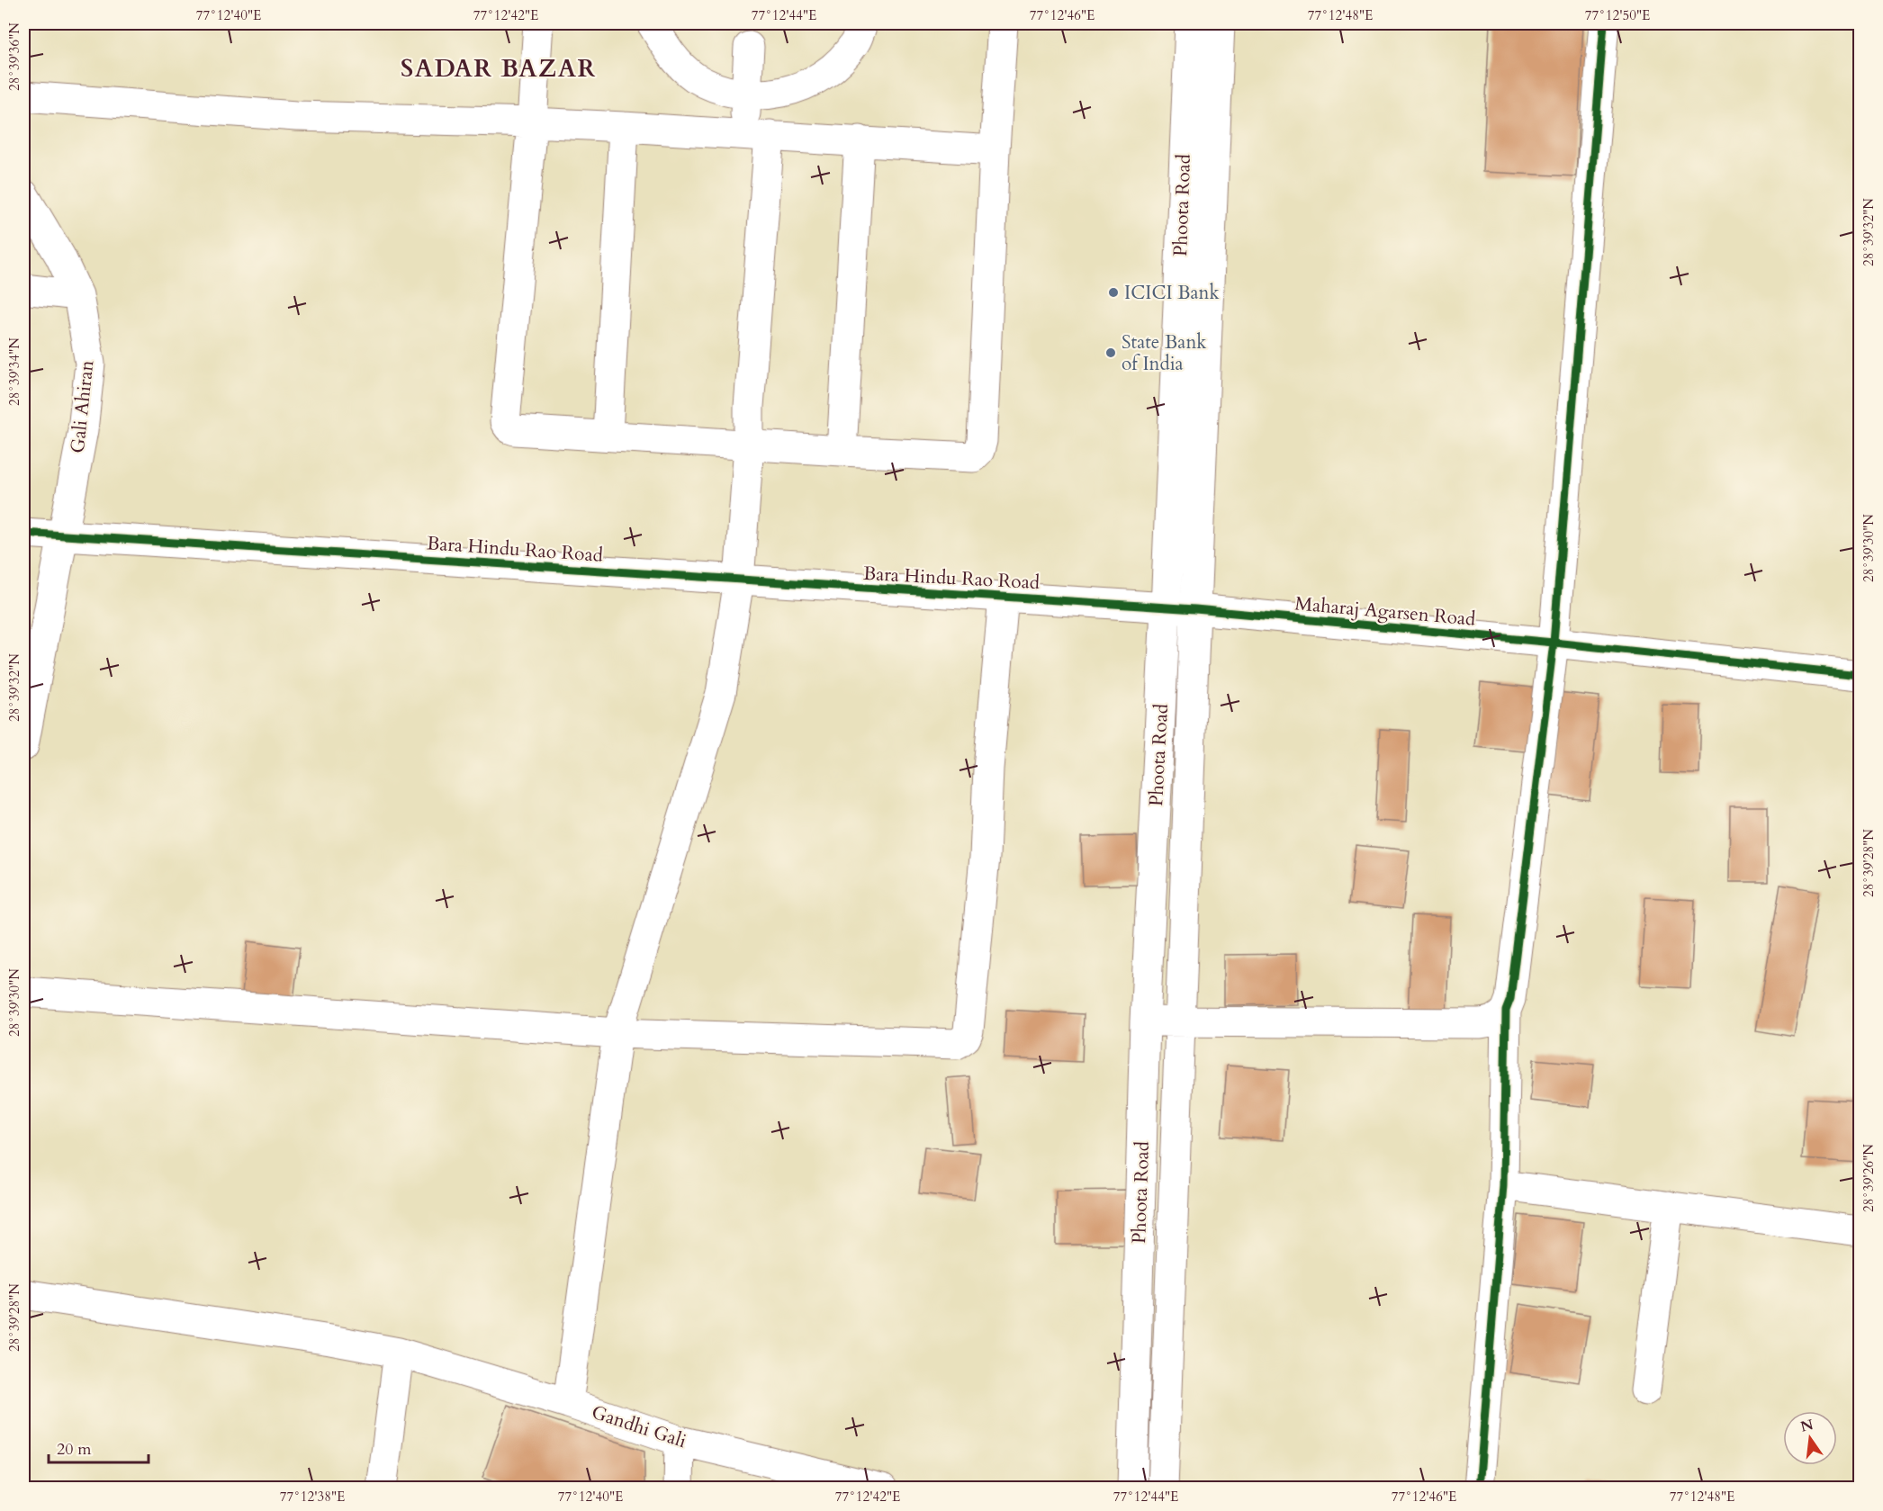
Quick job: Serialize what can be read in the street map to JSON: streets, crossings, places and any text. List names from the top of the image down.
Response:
{
  "streets": {
    "street": [
      "Phoota Road",
      "Gali Ahiran",
      "Bara Hindu Rao Road",
      "Maharaj Agarsen Road",
      "Gandhi Gali"
    ]
  },
  "crossings": [
    ["Phoota Road", "Bara Hindu Rao Road"],
    ["Phoota Road", "Maharaj Agarsen Road"],
    ["Gali Ahiran", "Bara Hindu Rao Road"],
    ["Bara Hindu Rao Road", "Maharaj Agarsen Road"]
  ],
  "districts": ["SADAR BAZAR"],
  "places": ["ICICI Bank", "State Bank of India"],
  "scale_bar": "20 m",
  "north": "top",
  "coordinates": [
    "77°12'40\"E",
    "77°12'42\"E",
    "77°12'44\"E",
    "77°12'46\"E",
    "77°12'48\"E",
    "77°12'50\"E",
    "28°39'36\"N",
    "28°39'32\"N",
    "28°39'34\"N",
    "28°39'30\"N",
    "28°39'28\"N",
    "28°39'26\"N",
    "77°12'38\"E"
  ]
}
